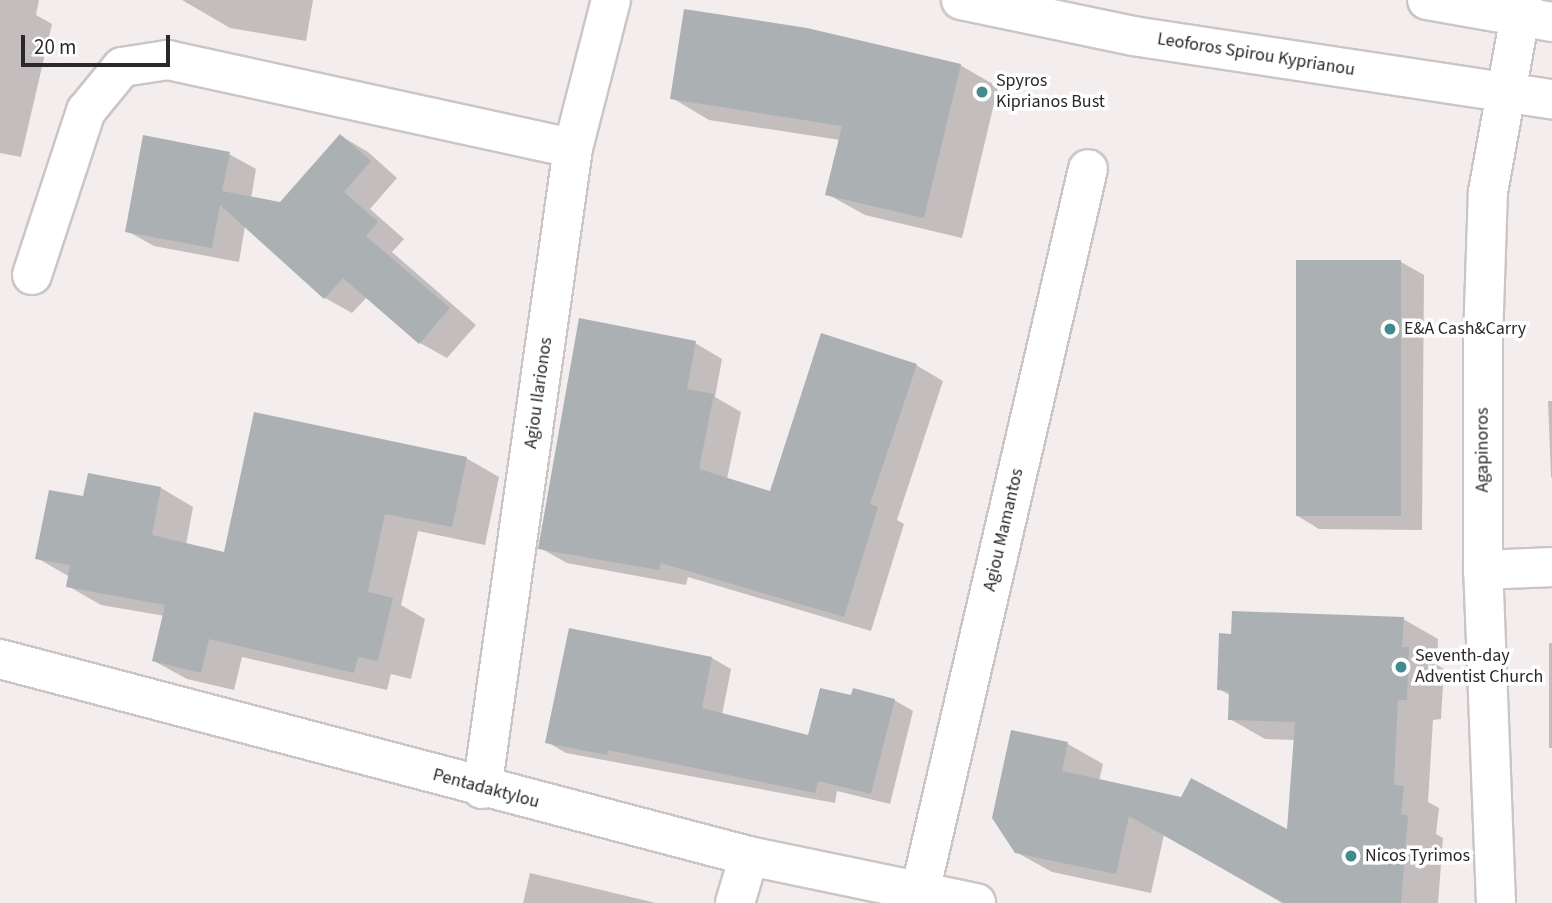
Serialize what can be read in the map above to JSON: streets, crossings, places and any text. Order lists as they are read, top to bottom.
{
  "streets": {
    "street": [
      "Leoforos Spirou Kyprianou",
      "Agiou Ilarionos",
      "Agapinoros",
      "Agiou Mamantos",
      "Pentadaktylou"
    ]
  },
  "crossings": [
    ["Leoforos Spirou Kyprianou", "Agapinoros"],
    ["Agiou Ilarionos", "Pentadaktylou"],
    ["Agiou Mamantos", "Pentadaktylou"]
  ],
  "places": [
    "Spyros Kiprianos Bust",
    "E&A Cash&Carry",
    "Seventh-day Adventist Church",
    "Nicos Tyrimos"
  ],
  "scale_bar": "20 m"
}
